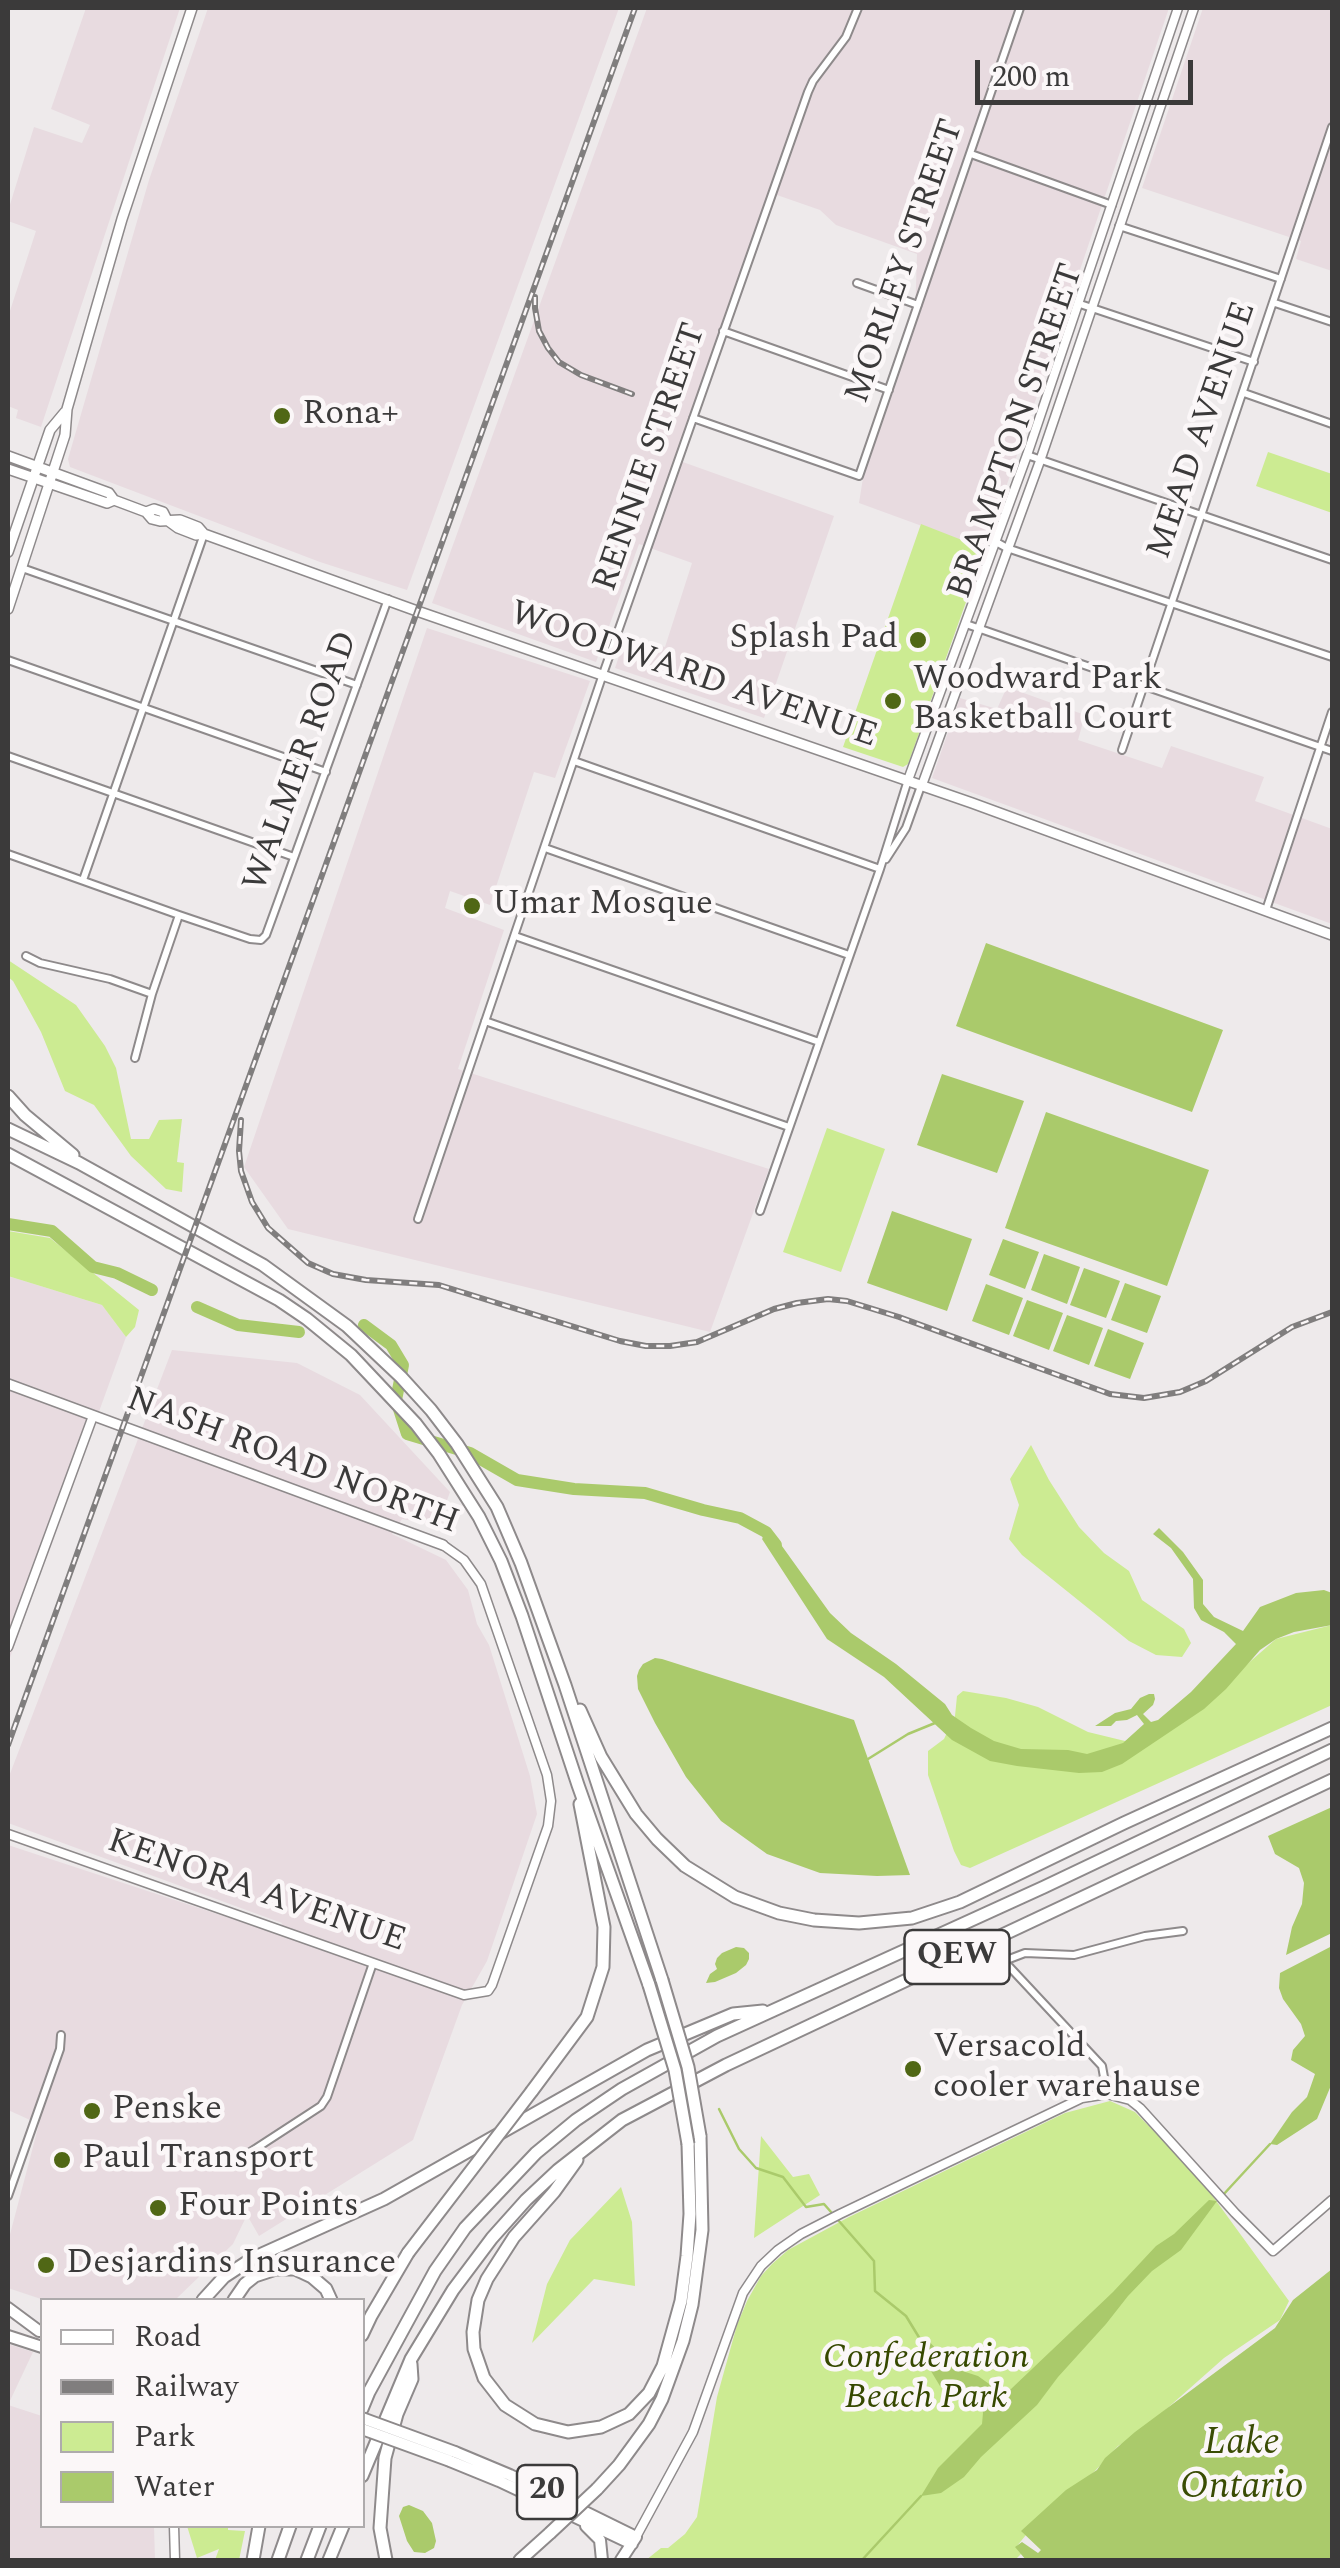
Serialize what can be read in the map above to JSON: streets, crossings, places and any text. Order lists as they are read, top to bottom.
{
  "streets": {
    "highway": ["QEW"],
    "main road": ["WOODWARD AVENUE", "NASH ROAD NORTH", "20"],
    "street": [
      "MORLEY STREET",
      "MEAD AVENUE",
      "BRAMPTON STREET",
      "RENNIE STREET",
      "WALMER ROAD",
      "KENORA AVENUE"
    ]
  },
  "crossings": [
    ["MORLEY STREET", "RENNIE STREET"],
    ["BRAMPTON STREET", "WOODWARD AVENUE"],
    ["RENNIE STREET", "WOODWARD AVENUE"],
    ["WOODWARD AVENUE", "WALMER ROAD"],
    ["NASH ROAD NORTH", "KENORA AVENUE"]
  ],
  "water": ["Lake Ontario"],
  "parks": ["Confederation Beach Park"],
  "places": [
    "Rona+",
    "Splash Pad",
    "Woodward Park Basketball Court",
    "Umar Mosque",
    "Versacold cooler warehause",
    "Penske",
    "Paul Transport",
    "Four Points",
    "Desjardins Insurance"
  ],
  "legend": [
    "Road",
    "Railway",
    "Park",
    "Water"
  ],
  "scale_bar": "200 m"
}
